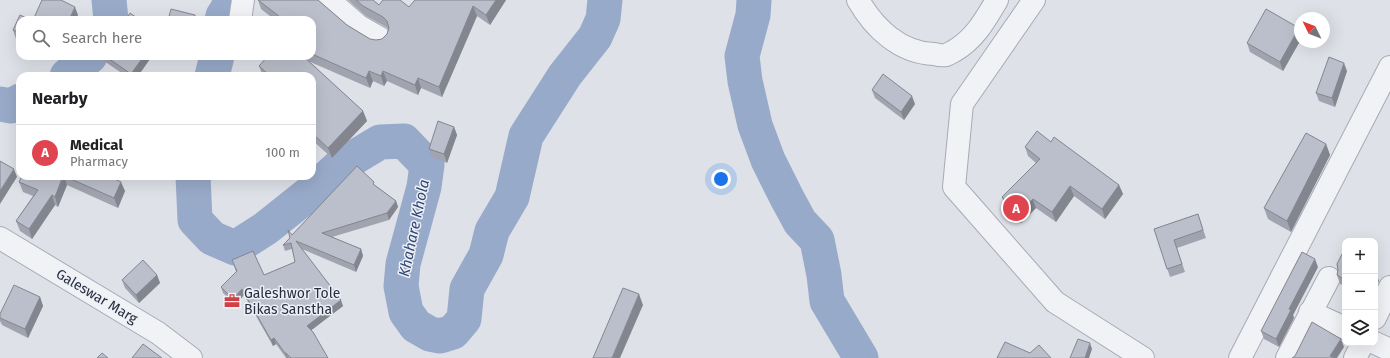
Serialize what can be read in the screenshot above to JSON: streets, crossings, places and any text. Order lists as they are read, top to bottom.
{
  "streets": {
    "street": ["Galeswar Marg"]
  },
  "water": ["Khahare Khola"],
  "places": {
    "office": ["Galeshwor Tole Bikas Sanstha"]
  },
  "north": "top left",
  "page": {
    "search": "Search here",
    "heading": "Nearby",
    "list": [
      {
        "mark": "A",
        "name": "Medical",
        "note": "Pharmacy",
        "value": "100 m"
      }
    ],
    "pins": "A",
    "map_buttons": ["+", "−"]
  }
}
